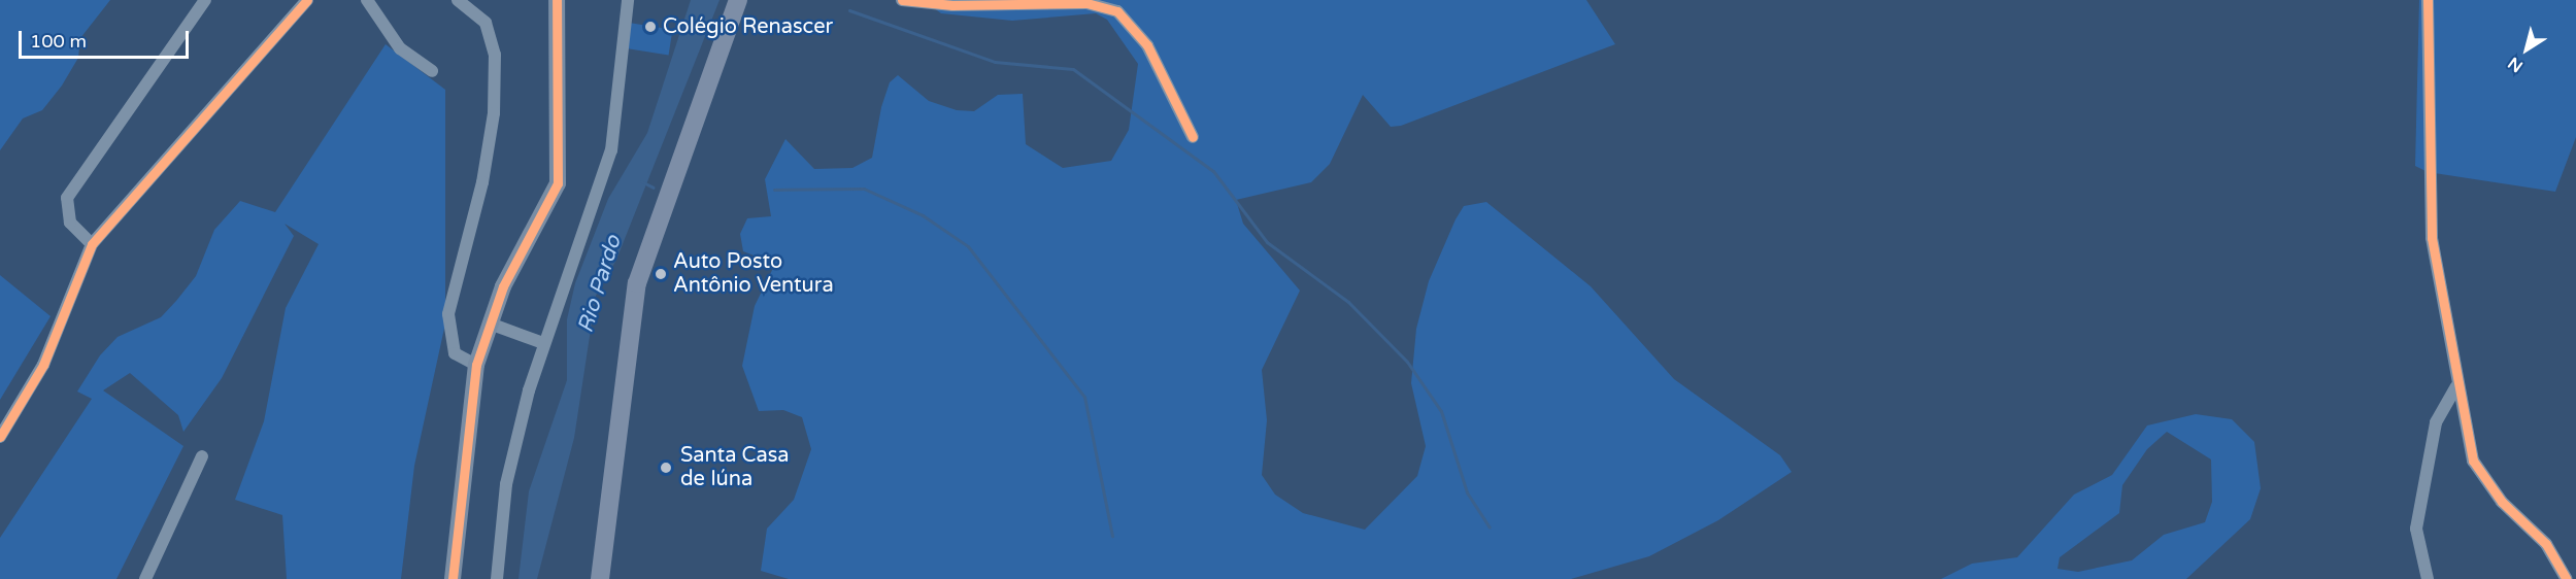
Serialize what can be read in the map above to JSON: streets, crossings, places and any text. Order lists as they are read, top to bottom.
{
  "water": ["Rio Pardo"],
  "places": ["Colégio Renascer", "Auto Posto Antônio Ventura", "Santa Casa de Iúna"],
  "scale_bar": "100 m",
  "north": "bottom left"
}
